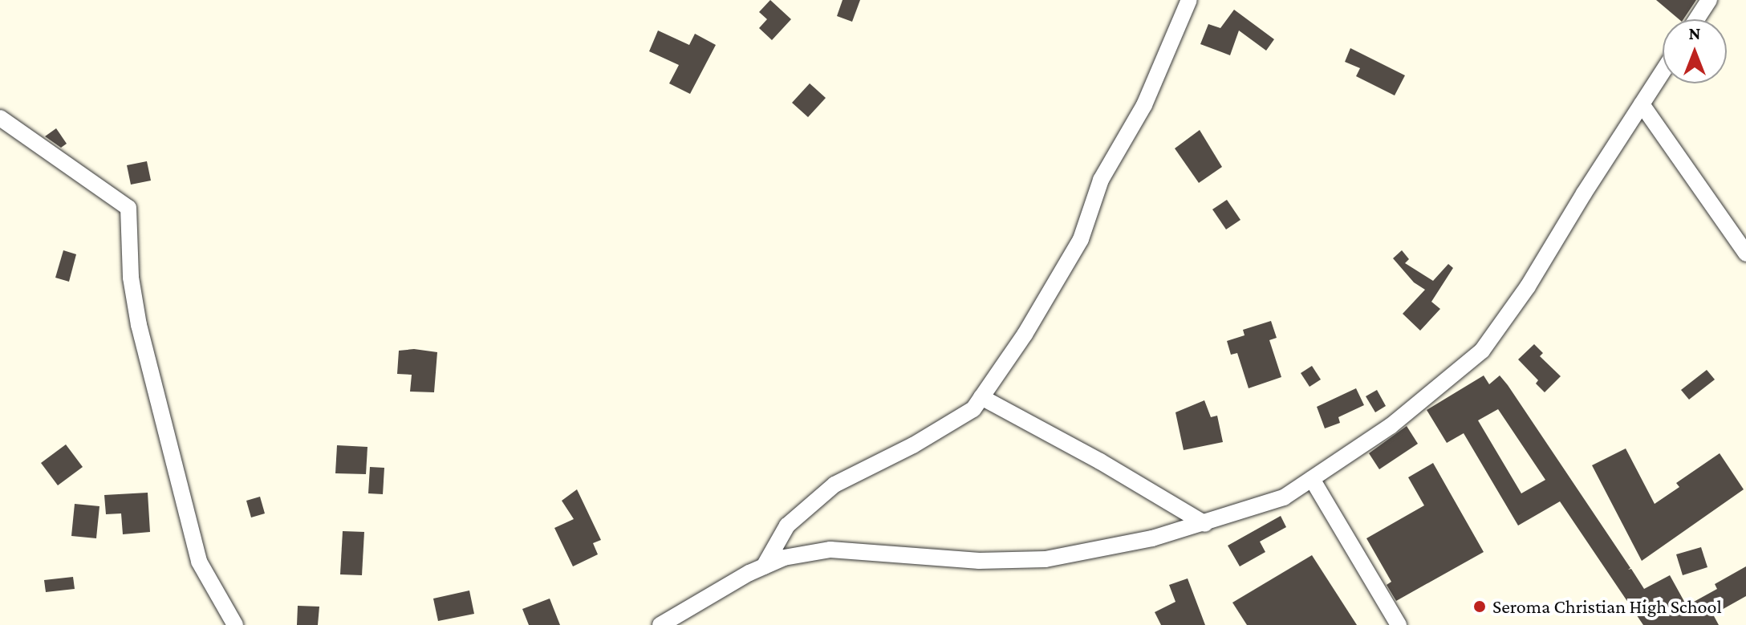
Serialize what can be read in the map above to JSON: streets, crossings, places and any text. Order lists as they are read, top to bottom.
{
  "places": ["Seroma Christian High School"],
  "north": "top"
}
